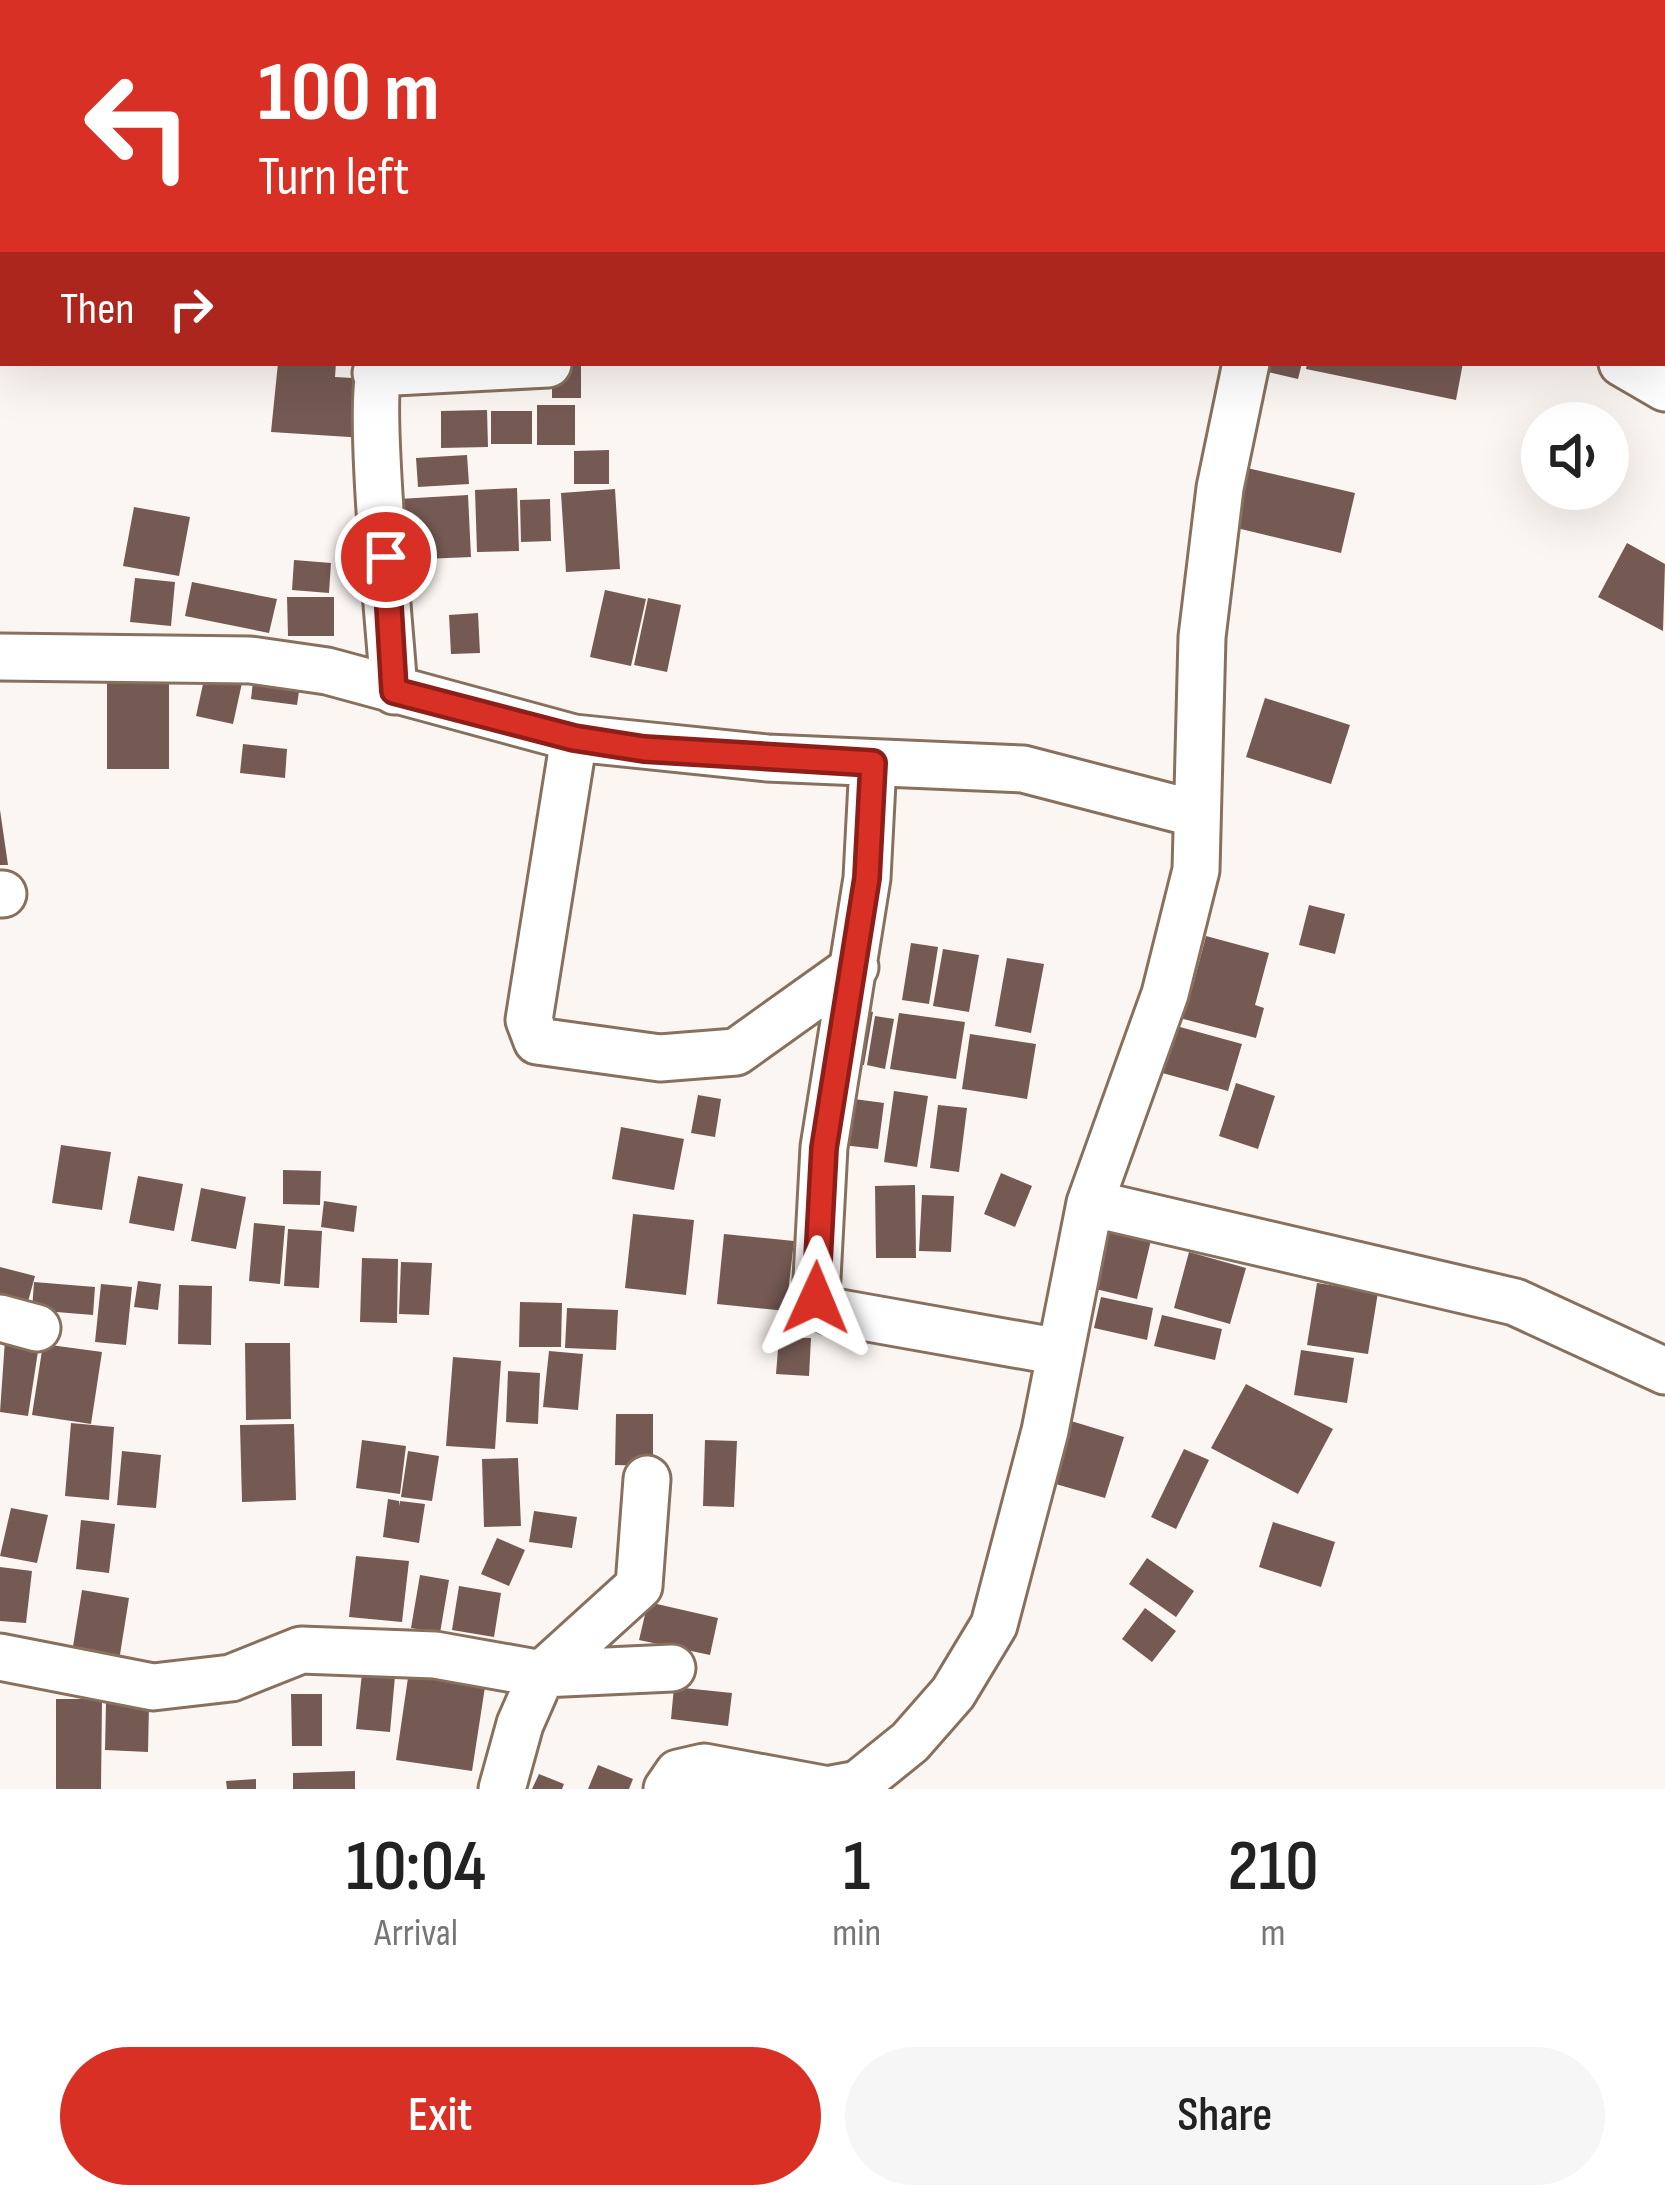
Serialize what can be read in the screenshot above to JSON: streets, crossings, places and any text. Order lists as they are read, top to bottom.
{
  "page": {
    "turn": ["100 m", "Turn left"],
    "then": "Then",
    "eta": [
      "10:04",
      "Arrival",
      "1",
      "min",
      "210",
      "m"
    ],
    "buttons": ["Exit", "Share"]
  }
}
